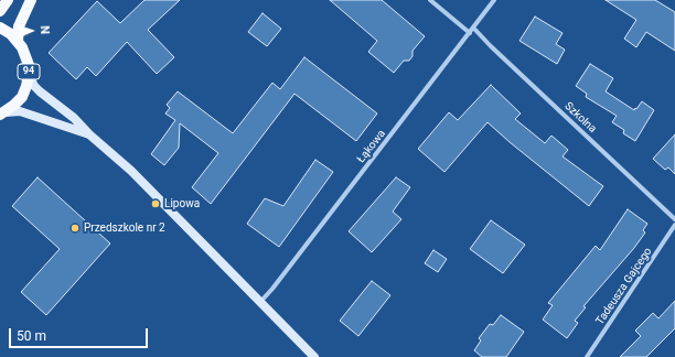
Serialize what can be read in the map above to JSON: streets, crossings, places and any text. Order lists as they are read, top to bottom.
{
  "streets": {
    "main road": ["94"],
    "street": ["Szkolna", "Łąkowa", "Tadeusza Gajcego"]
  },
  "crossings": [
    ["Szkolna", "Łąkowa"]
  ],
  "places": ["Lipowa", "Przedszkole nr 2"],
  "scale_bar": "50 m",
  "north": "right"
}
